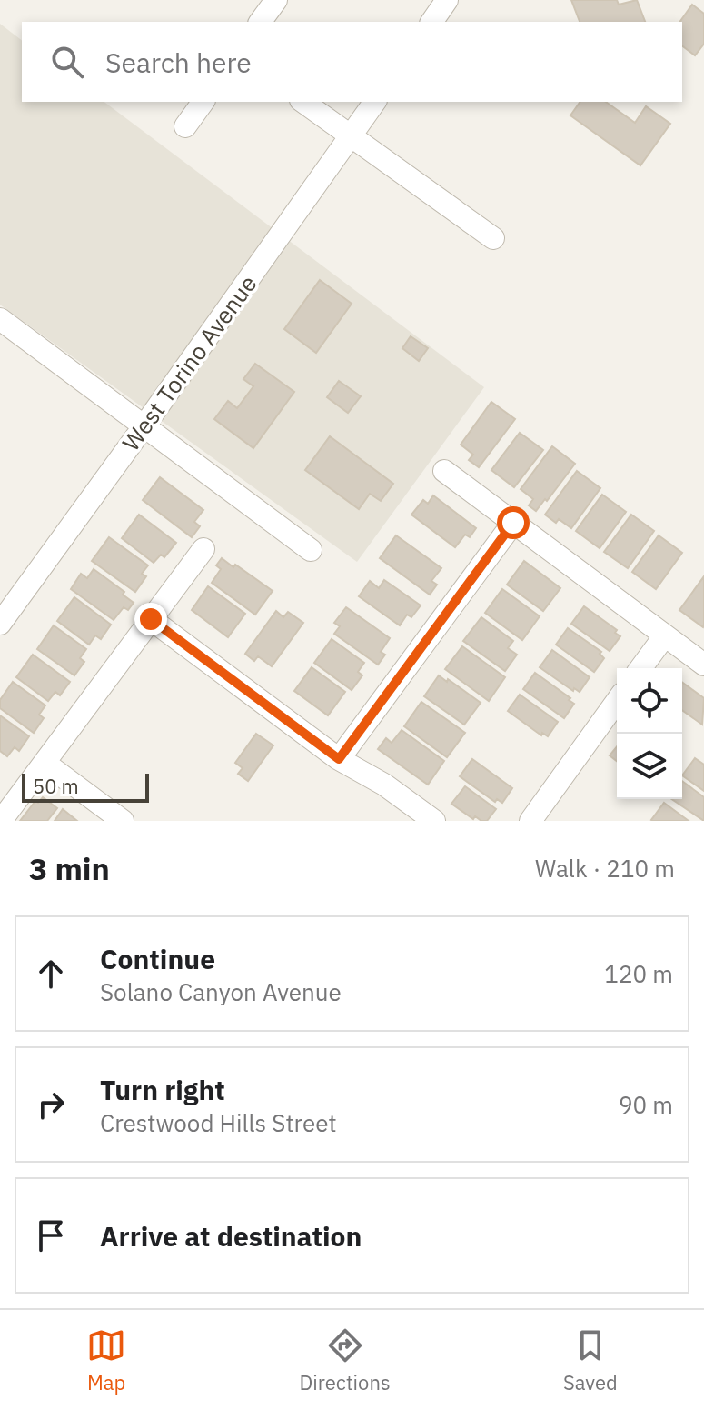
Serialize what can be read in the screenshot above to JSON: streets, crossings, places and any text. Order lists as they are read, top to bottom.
{
  "streets": {
    "street": ["West Torino Avenue"]
  },
  "scale_bar": "50 m",
  "page": {
    "search": "Search here",
    "scale": "50 m",
    "heading": ["3 min", "Walk · 210 m"],
    "list": [
      ["Continue", "Solano Canyon Avenue", "120 m"],
      ["Turn right", "Crestwood Hills Street", "90 m"],
      "Arrive at destination"
    ],
    "nav": ["Map", "Directions", "Saved"]
  }
}
